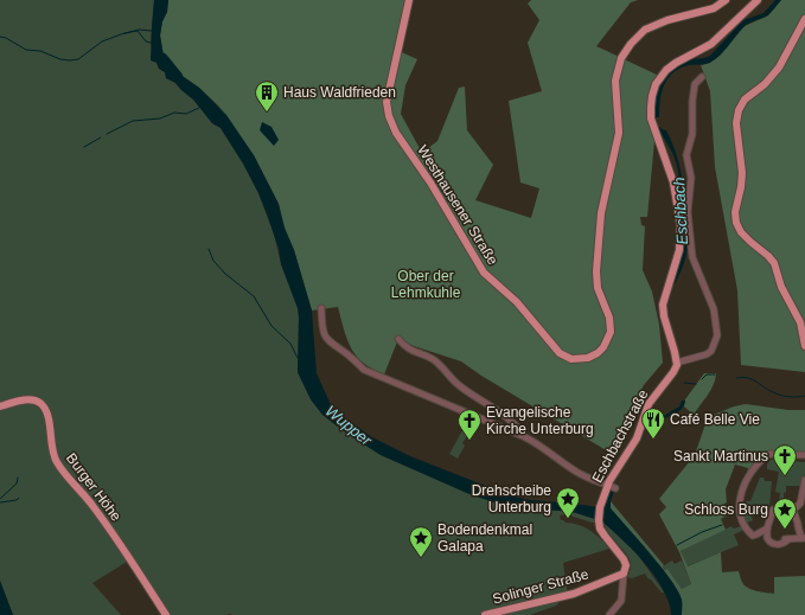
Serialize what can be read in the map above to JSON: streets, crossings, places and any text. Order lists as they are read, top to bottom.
{
  "streets": {
    "main road": [
      "Westhausener Straße",
      "Eschbachstraße",
      "Burger Höhe",
      "Solinger Straße"
    ]
  },
  "crossings": [
    ["Eschbachstraße", "Solinger Straße"]
  ],
  "water": ["Eschbach", "Wupper"],
  "parks": ["Ober der Lehmkuhle"],
  "places": {
    "building": ["Haus Waldfrieden"],
    "restaurant": ["Café Belle Vie"],
    "church": ["Evangelische Kirche Unterburg", "Sankt Martinus"],
    "place": ["Drehscheibe Unterburg", "Schloss Burg", "Bodendenkmal Galapa"]
  }
}
